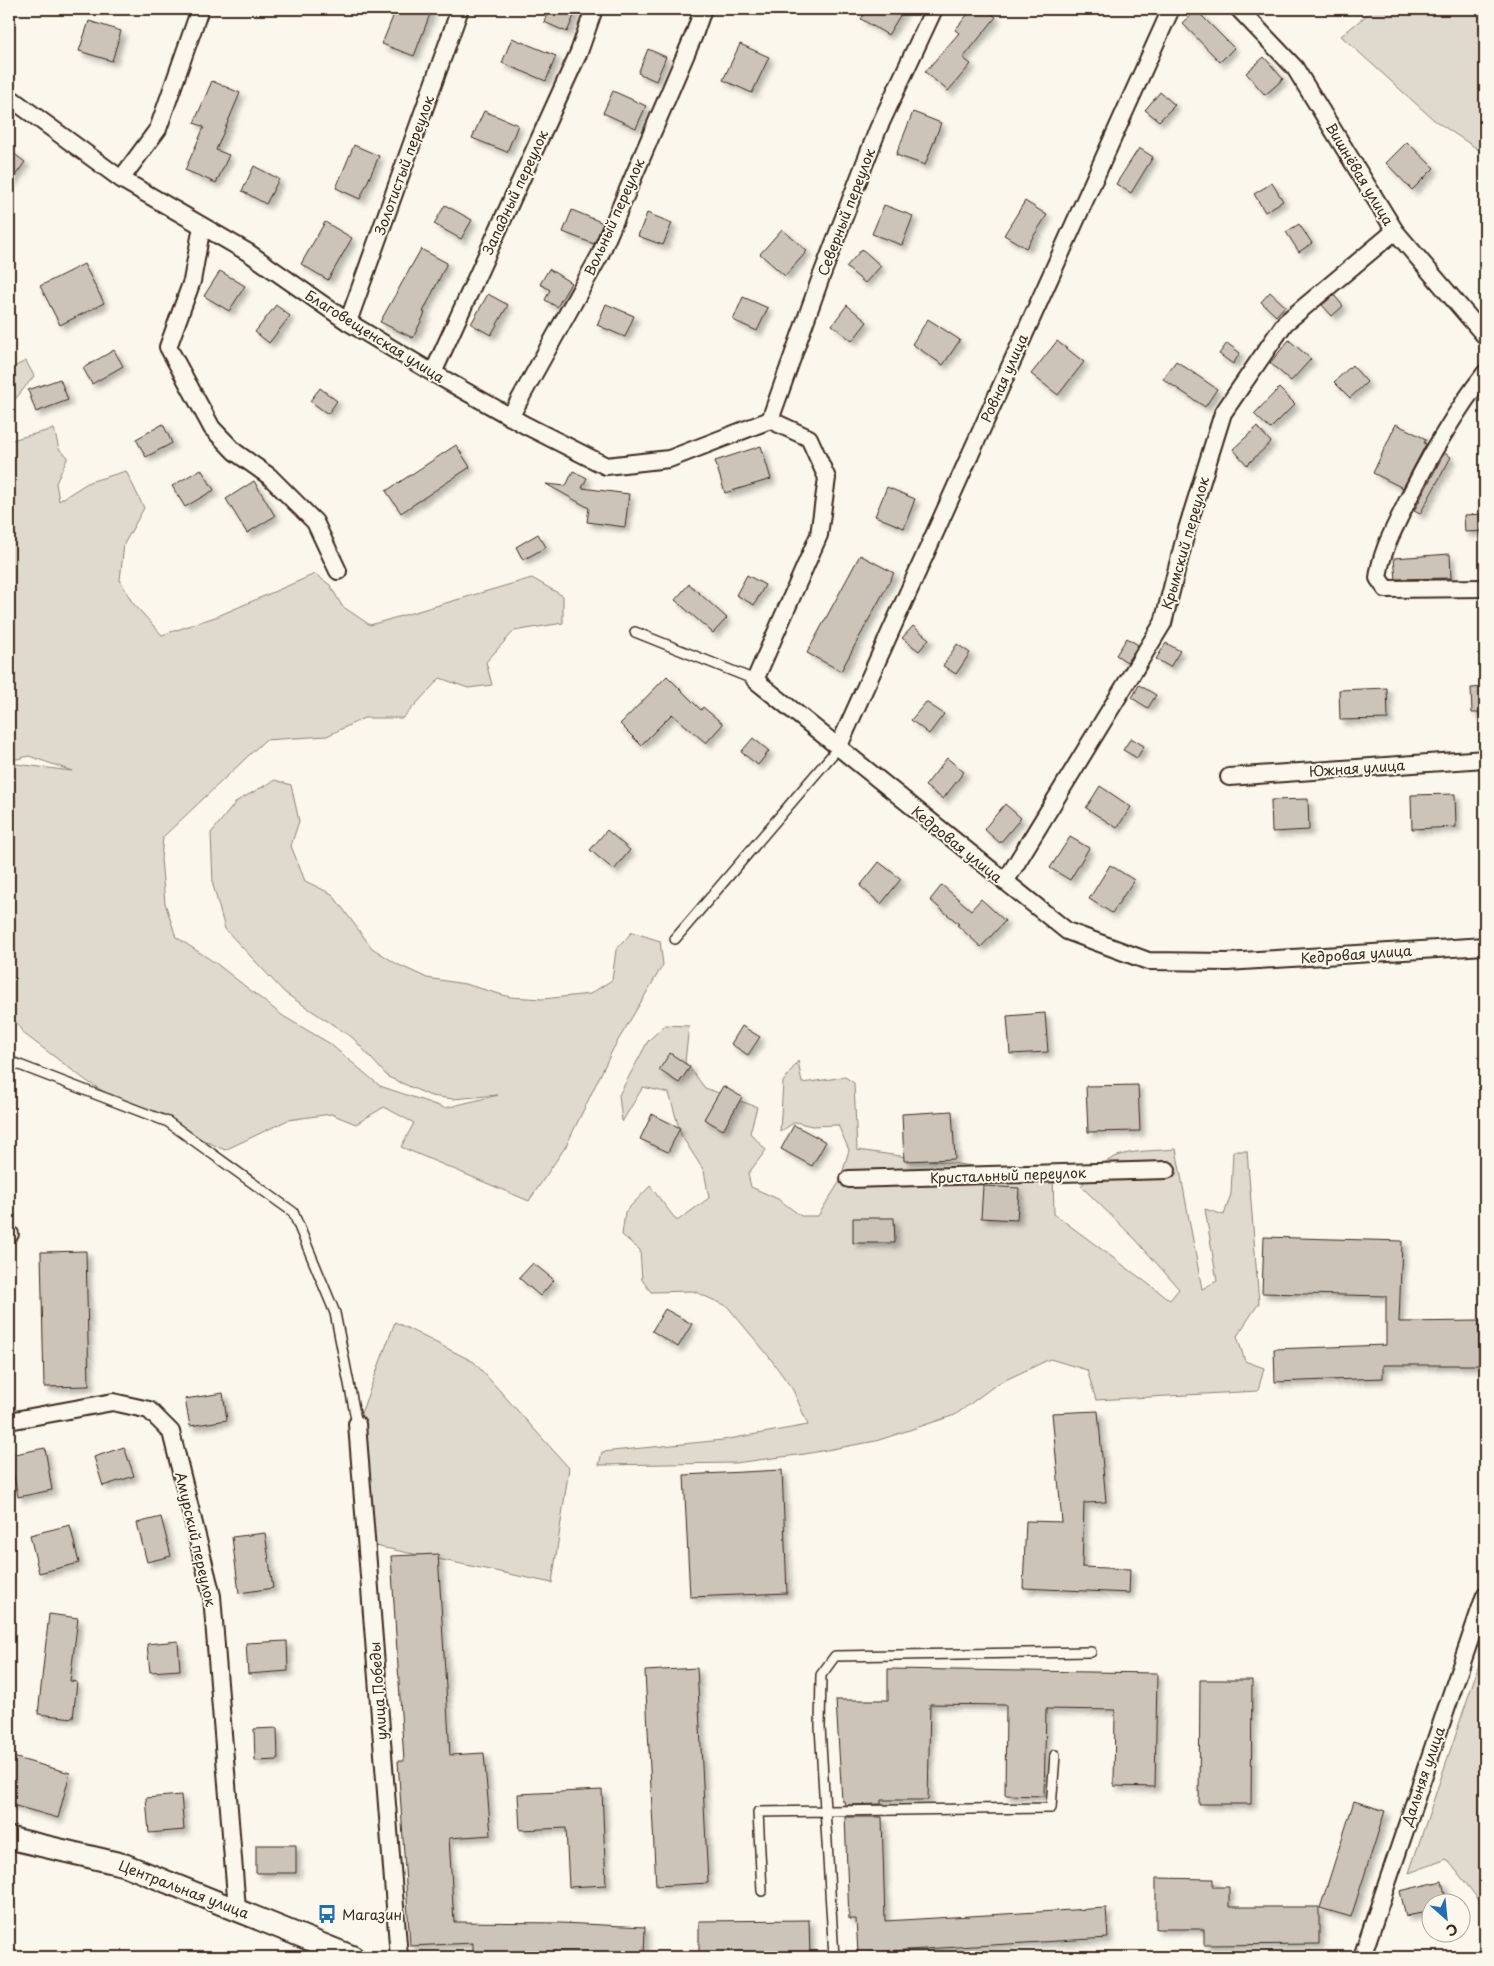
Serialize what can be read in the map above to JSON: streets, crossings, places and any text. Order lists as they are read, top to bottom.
{
  "streets": {
    "street": [
      "Золотистый переулок",
      "Вишнёвая улица",
      "Западный переулок",
      "Северный переулок",
      "Вольный переулок",
      "Благовещенская улица",
      "Ровная улица",
      "Крымский переулок",
      "Южная улица",
      "Кедровая улица",
      "Кристальный переулок",
      "Амурский переулок",
      "улица Победы",
      "Дальняя улица",
      "Центральная улица"
    ]
  },
  "crossings": [
    ["Золотистый переулок", "Благовещенская улица"],
    ["Вишнёвая улица", "Крымский переулок"],
    ["Западный переулок", "Благовещенская улица"],
    ["Северный переулок", "Благовещенская улица"],
    ["Вольный переулок", "Благовещенская улица"],
    ["Ровная улица", "Кедровая улица"],
    ["Крымский переулок", "Кедровая улица"],
    ["Амурский переулок", "Центральная улица"]
  ],
  "places": {
    "bus stop": ["Магазин"]
  },
  "north": "bottom right"
}
